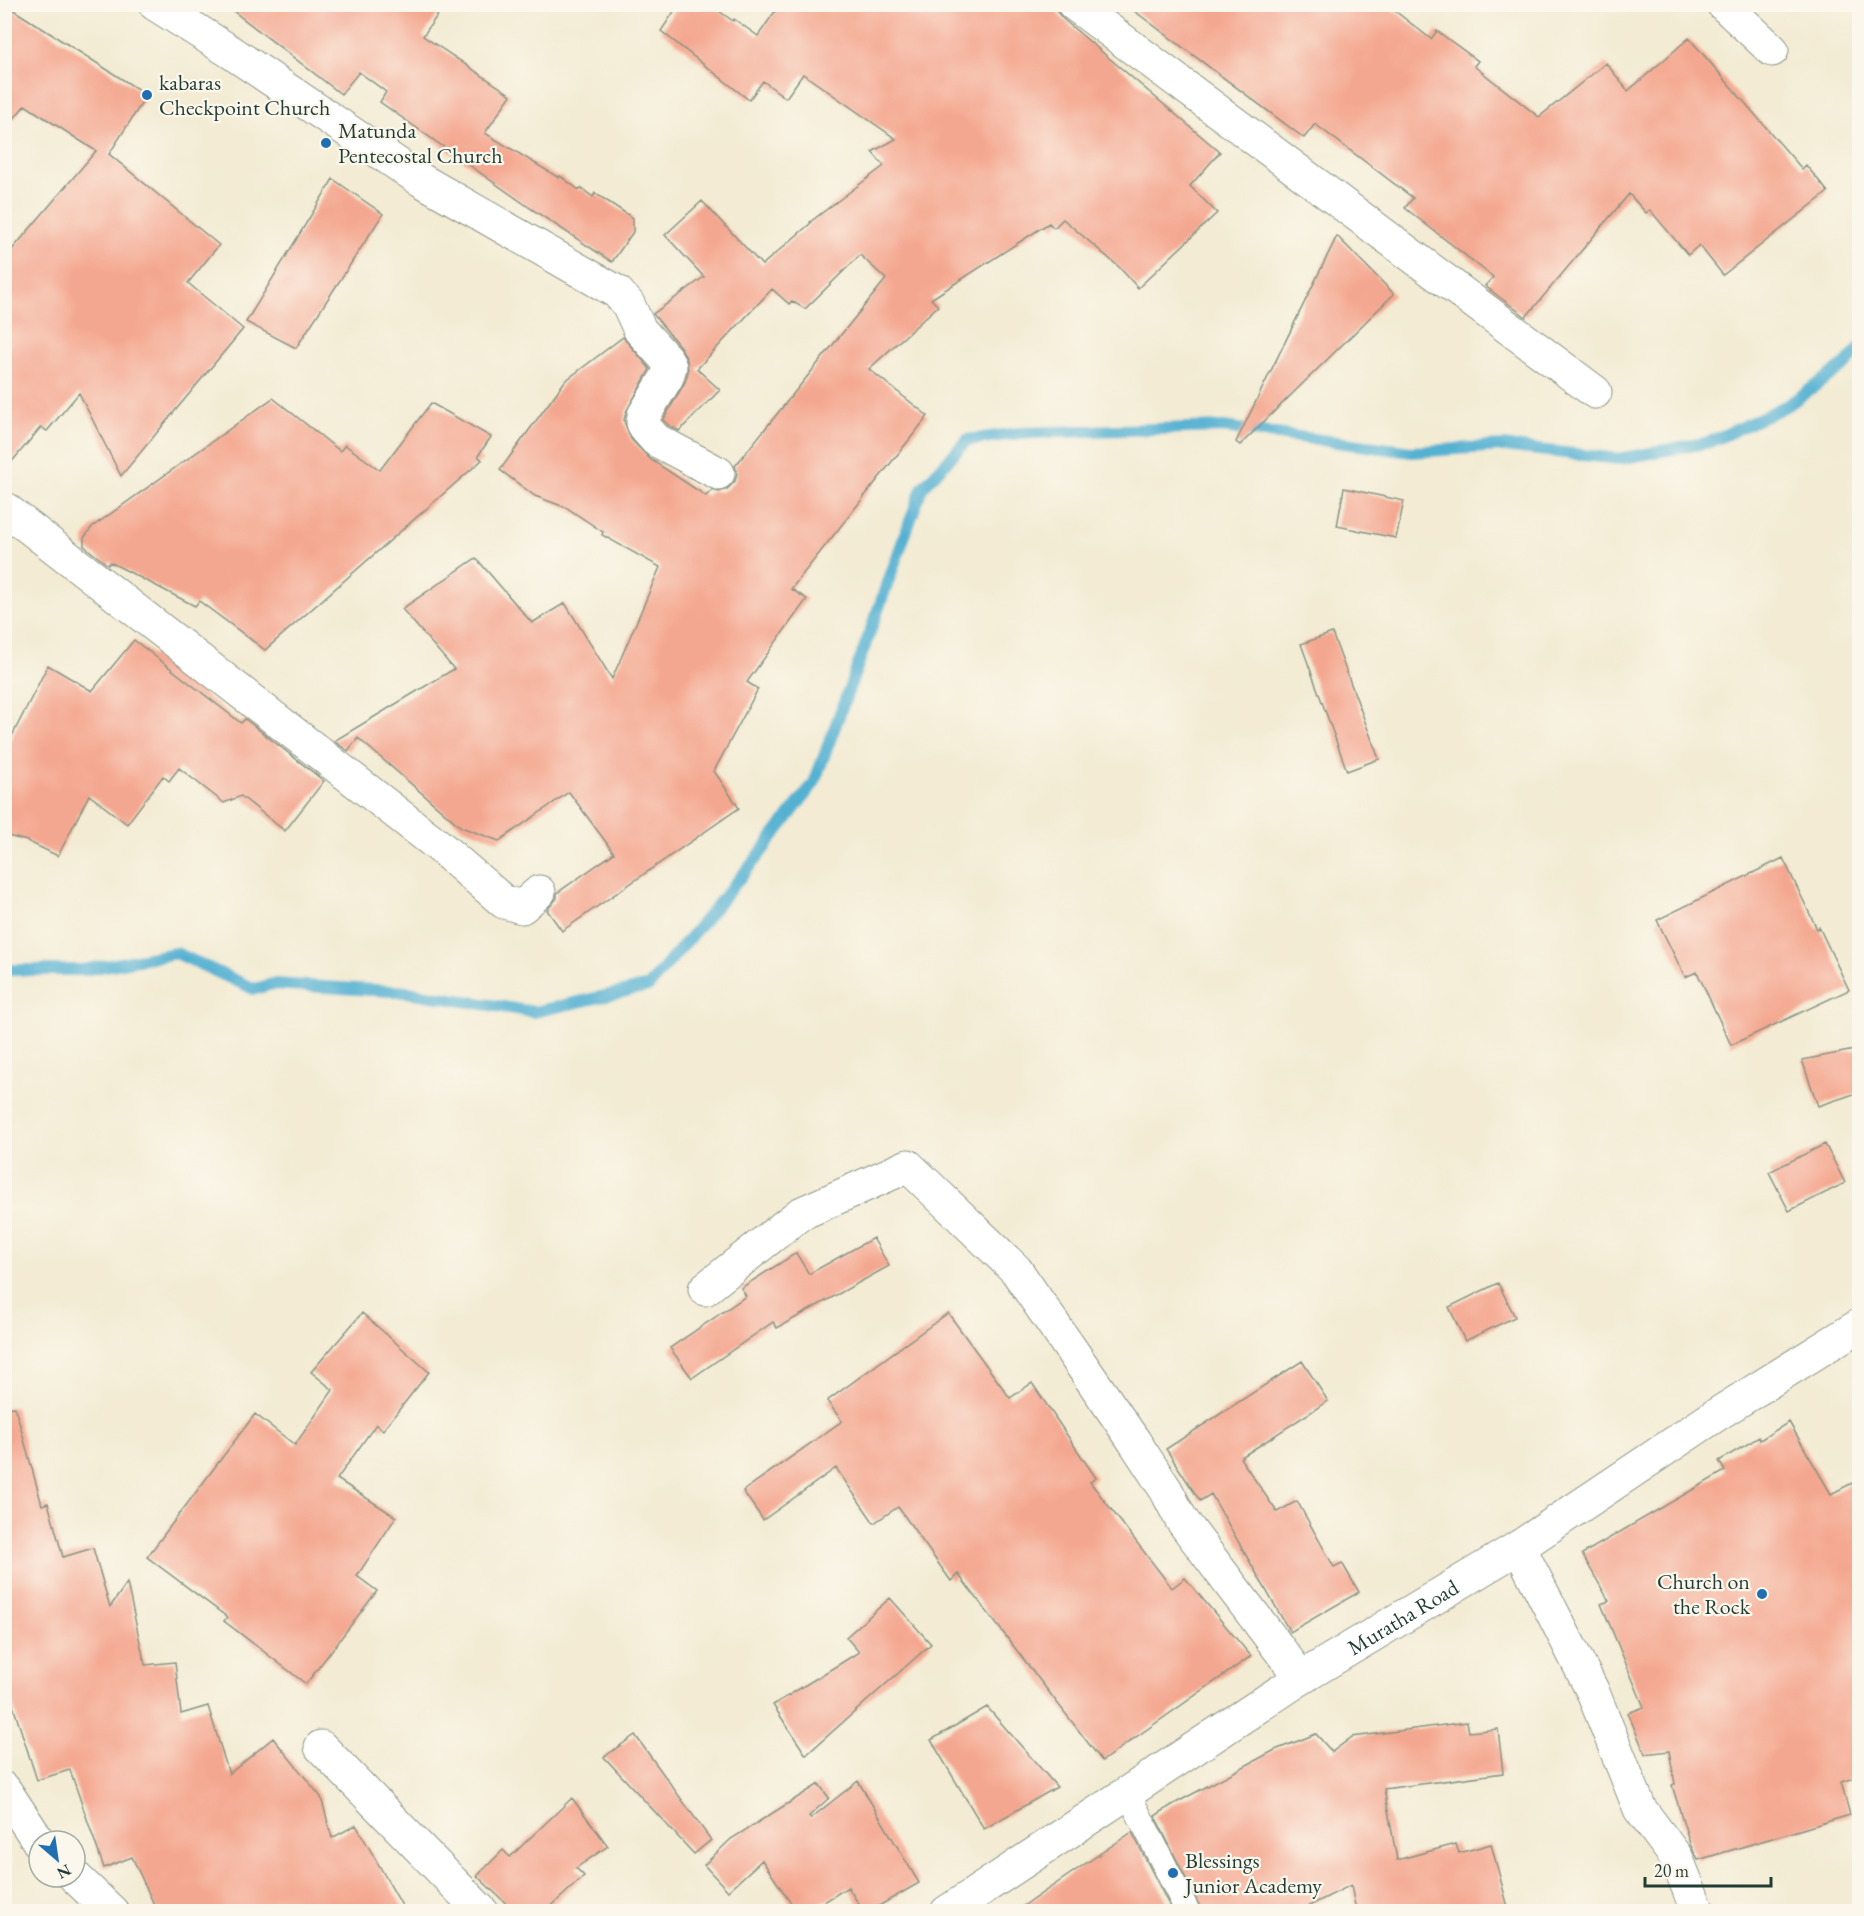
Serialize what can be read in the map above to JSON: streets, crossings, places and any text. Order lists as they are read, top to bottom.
{
  "streets": {
    "street": ["Muratha Road"]
  },
  "places": [
    "kabaras Checkpoint Church",
    "Matunda Pentecostal Church",
    "Church on the Rock",
    "Blessings Junior Academy"
  ],
  "scale_bar": "20 m",
  "north": "bottom right"
}
